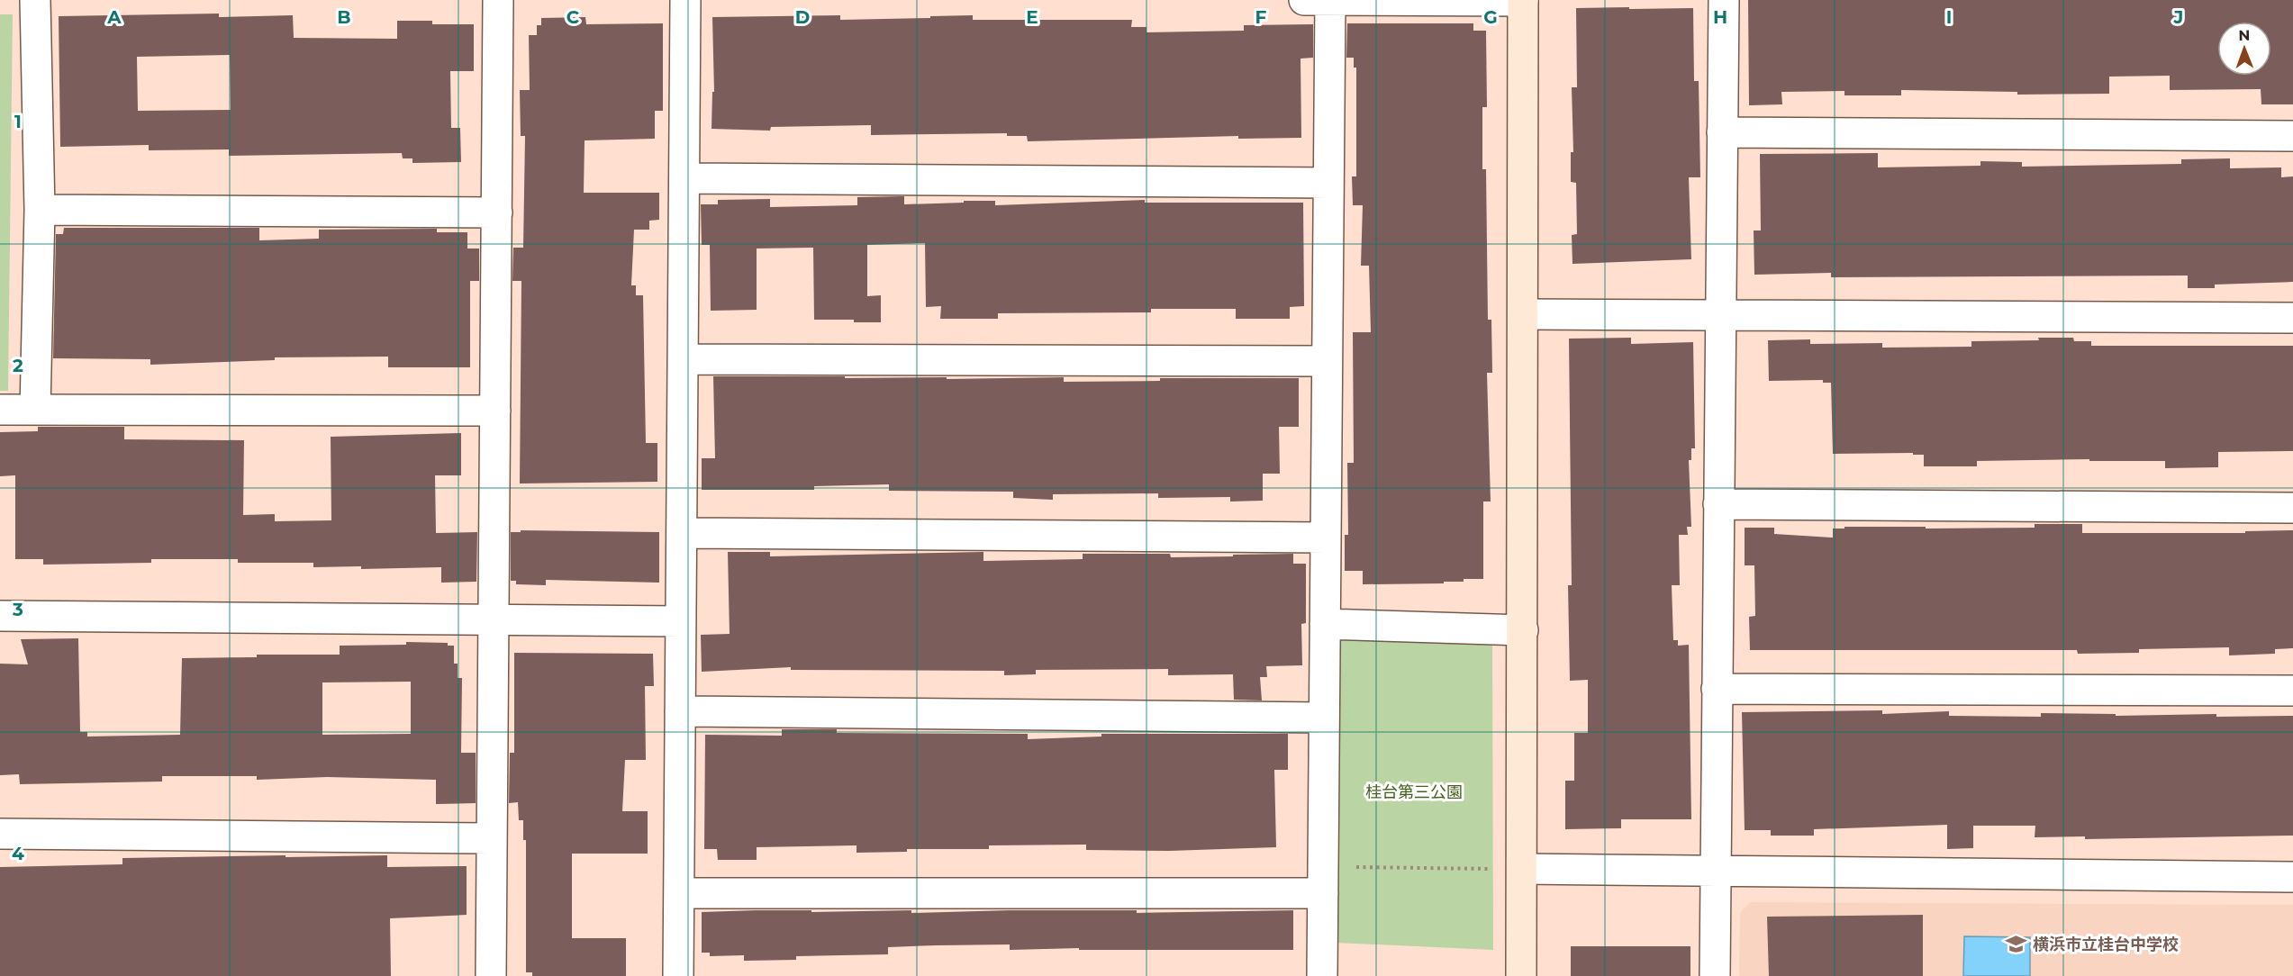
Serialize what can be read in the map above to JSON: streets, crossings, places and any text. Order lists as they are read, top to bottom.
{
  "parks": ["桂台第三公園"],
  "places": {
    "school or university": ["横浜市立桂台中学校"]
  },
  "north": "top",
  "grid": {
    "columns": [
      "A",
      "B",
      "C",
      "D",
      "E",
      "F",
      "G",
      "H",
      "I",
      "J"
    ],
    "rows": [
      "1",
      "2",
      "3",
      "4"
    ]
  }
}
